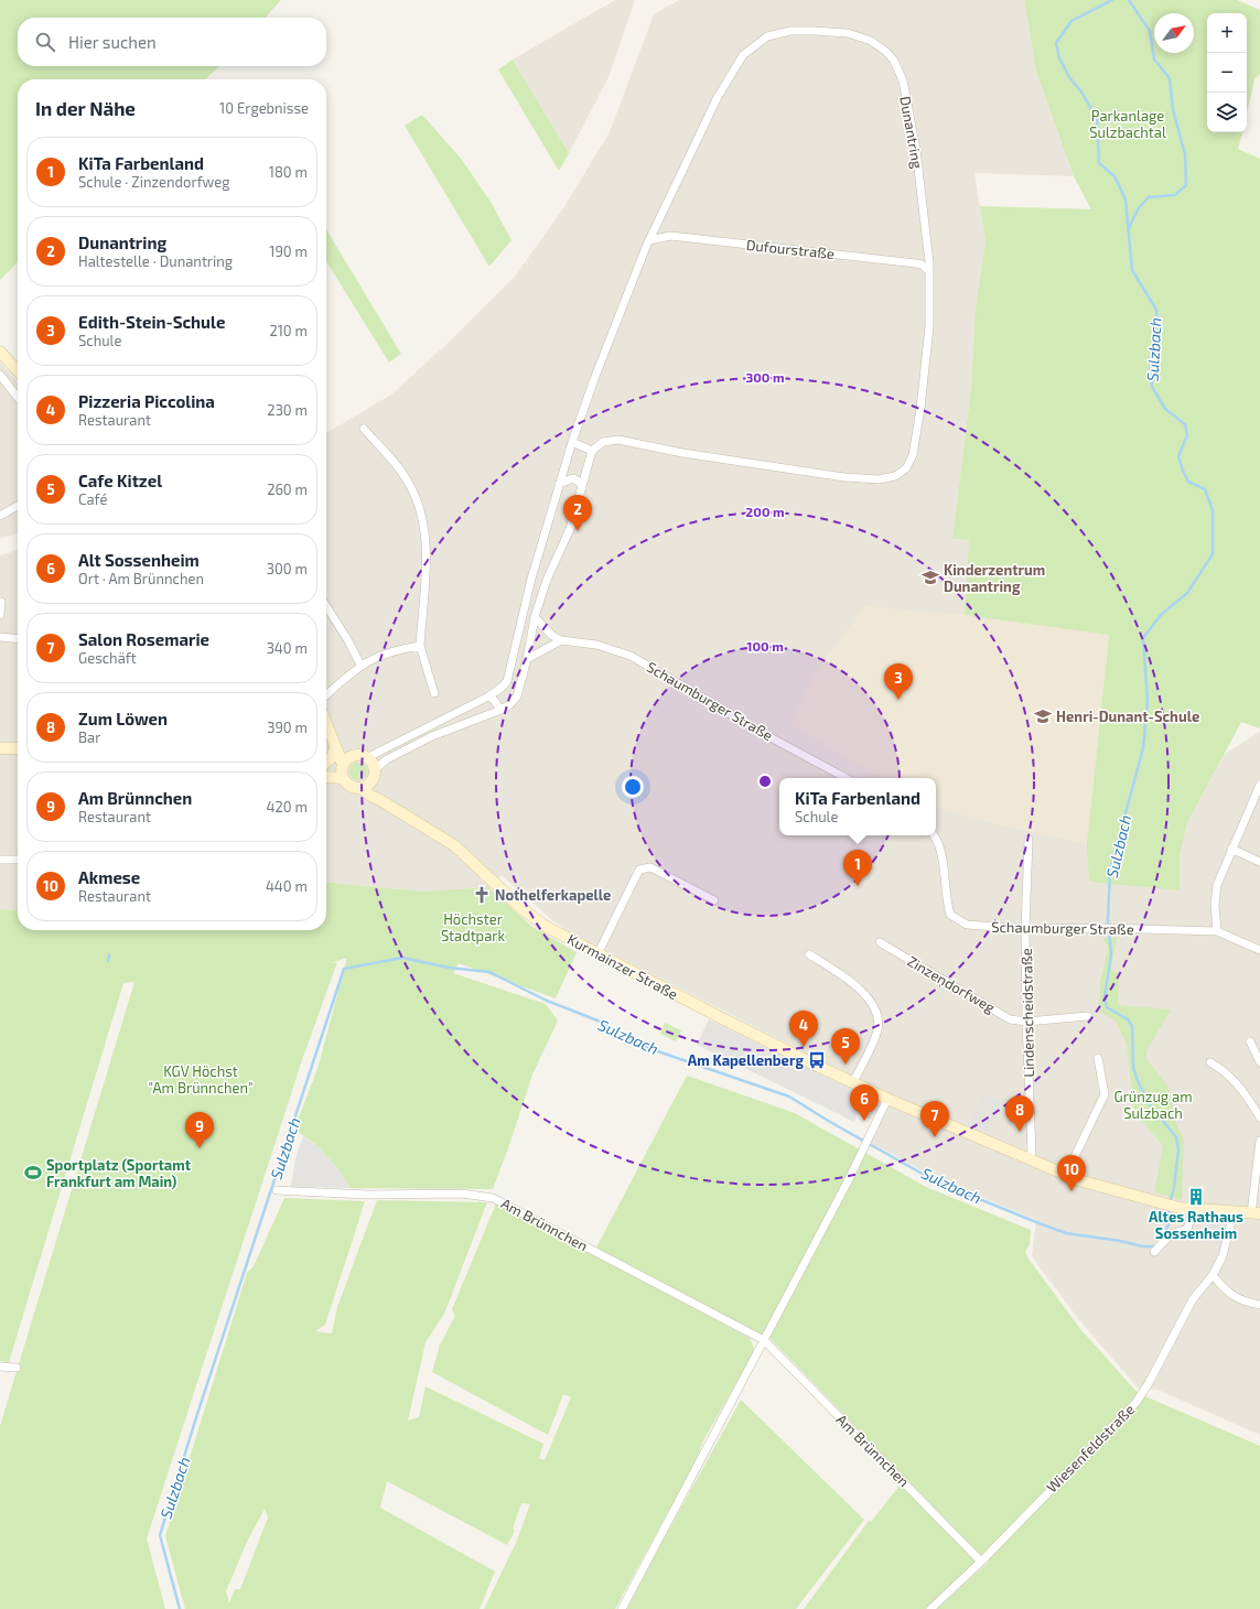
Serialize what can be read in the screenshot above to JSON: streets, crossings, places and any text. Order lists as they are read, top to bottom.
{
  "streets": {
    "main road": ["Kurmainzer Straße"],
    "street": [
      "Dunantring",
      "Dufourstraße",
      "Schaumburger Straße",
      "Zinzendorfweg",
      "Lindenscheidstraße",
      "Am Brünnchen",
      "Wiesenfeldstraße"
    ]
  },
  "crossings": [
    ["Dunantring", "Dufourstraße"],
    ["Dunantring", "Kurmainzer Straße"],
    ["Schaumburger Straße", "Lindenscheidstraße"],
    ["Kurmainzer Straße", "Lindenscheidstraße"],
    ["Kurmainzer Straße", "Wiesenfeldstraße"],
    ["Zinzendorfweg", "Lindenscheidstraße"],
    ["Am Brünnchen", "Wiesenfeldstraße"]
  ],
  "water": ["Sulzbach"],
  "parks": [
    "Parkanlage Sulzbachtal",
    "Höchster Stadtpark",
    "KGV Höchst \"Am Brünnchen\"",
    "Grünzug am Sulzbach"
  ],
  "places": {
    "school or university": ["Kinderzentrum Dunantring", "Henri-Dunant-Schule"],
    "church": ["Nothelferkapelle"],
    "bus stop": ["Am Kapellenberg"],
    "sports": ["Sportplatz (Sportamt Frankfurt am Main)"],
    "building": ["Altes Rathaus Sossenheim"]
  },
  "north": "top right",
  "page": {
    "map_buttons": ["+", "−"],
    "search": "Hier suchen",
    "heading": ["In der Nähe", "10 Ergebnisse"],
    "list": [
      {
        "mark": "1",
        "name": "KiTa Farbenland",
        "note": "Schule · Zinzendorfweg",
        "value": "180 m"
      },
      {
        "mark": "2",
        "name": "Dunantring",
        "note": "Haltestelle · Dunantring",
        "value": "190 m"
      },
      {
        "mark": "3",
        "name": "Edith-Stein-Schule",
        "note": "Schule",
        "value": "210 m"
      },
      {
        "mark": "4",
        "name": "Pizzeria Piccolina",
        "note": "Restaurant",
        "value": "230 m"
      },
      {
        "mark": "5",
        "name": "Cafe Kitzel",
        "note": "Café",
        "value": "260 m"
      },
      {
        "mark": "6",
        "name": "Alt Sossenheim",
        "note": "Ort · Am Brünnchen",
        "value": "300 m"
      },
      {
        "mark": "7",
        "name": "Salon Rosemarie",
        "note": "Geschäft",
        "value": "340 m"
      },
      {
        "mark": "8",
        "name": "Zum Löwen",
        "note": "Bar",
        "value": "390 m"
      },
      {
        "mark": "9",
        "name": "Am Brünnchen",
        "note": "Restaurant",
        "value": "420 m"
      },
      {
        "mark": "10",
        "name": "Akmese",
        "note": "Restaurant",
        "value": "440 m"
      }
    ],
    "pins": [
      "2",
      "3",
      "1",
      "4",
      "5",
      "6",
      "8",
      "7",
      "9",
      "10"
    ],
    "popup": ["KiTa Farbenland", "Schule"]
  },
  "rings": ["300 m", "200 m", "100 m"]
}
